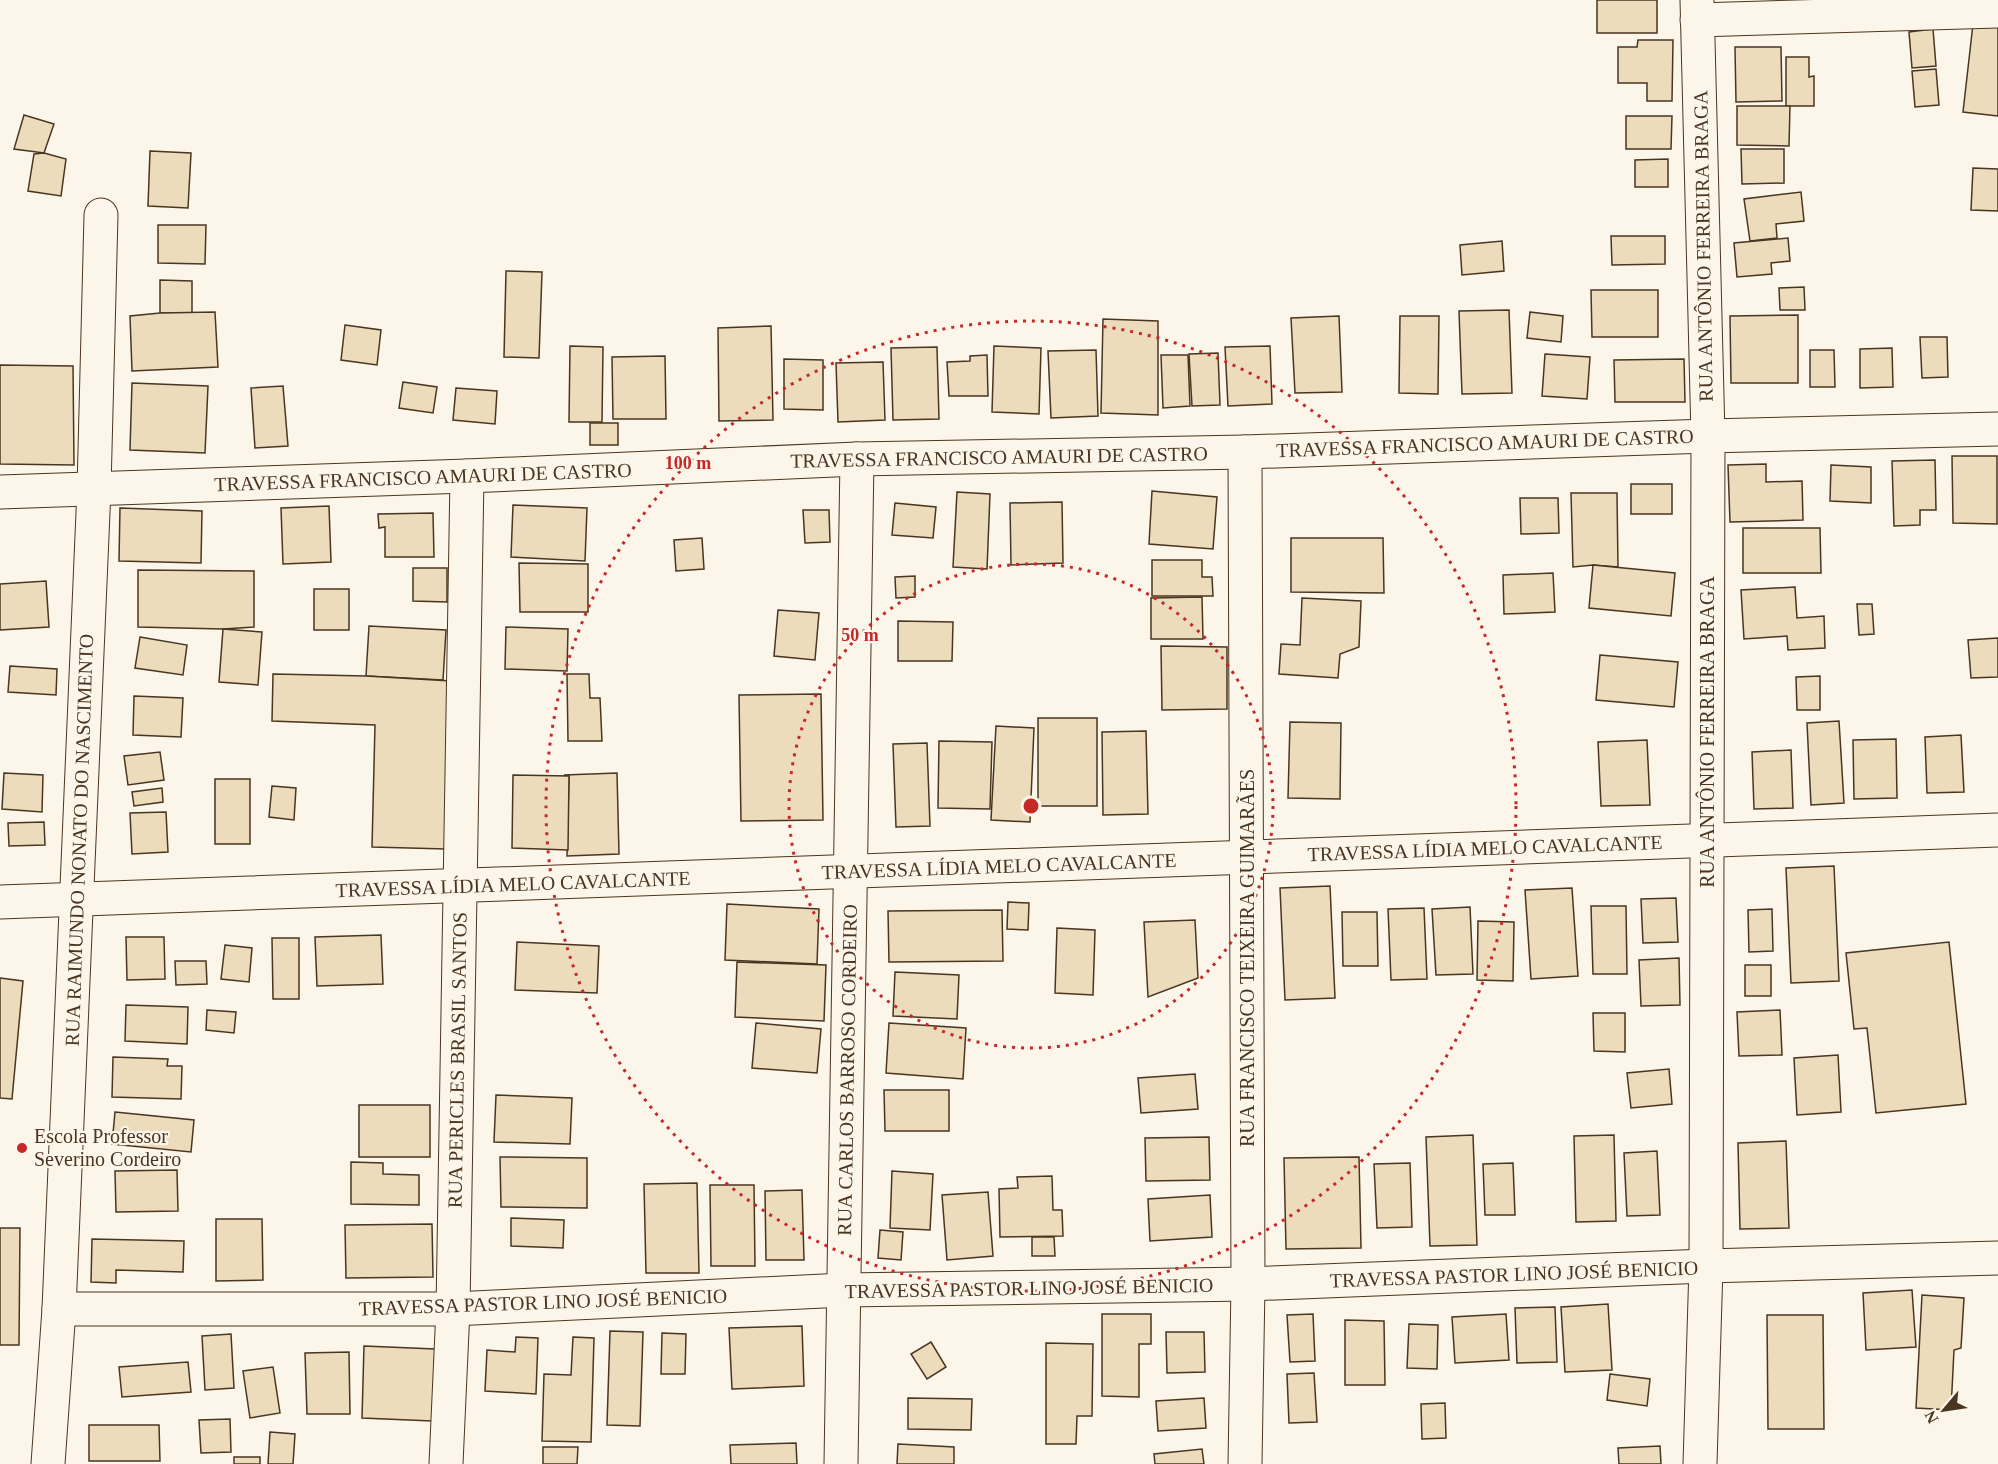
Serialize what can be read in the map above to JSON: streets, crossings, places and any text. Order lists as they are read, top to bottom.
{
  "streets": {
    "street": [
      "RUA ANTÔNIO FERREIRA BRAGA",
      "TRAVESSA FRANCISCO AMAURI DE CASTRO",
      "RUA RAIMUNDO NONATO DO NASCIMENTO",
      "TRAVESSA LÍDIA MELO CAVALCANTE",
      "RUA FRANCISCO TEIXEIRA GUIMARÃES",
      "RUA PERICLES BRASIL SANTOS",
      "RUA CARLOS BARROSO CORDEIRO",
      "TRAVESSA PASTOR LINO JOSÉ BENICIO"
    ]
  },
  "crossings": [
    ["RUA ANTÔNIO FERREIRA BRAGA", "TRAVESSA FRANCISCO AMAURI DE CASTRO"],
    ["RUA ANTÔNIO FERREIRA BRAGA", "TRAVESSA LÍDIA MELO CAVALCANTE"],
    ["RUA ANTÔNIO FERREIRA BRAGA", "TRAVESSA PASTOR LINO JOSÉ BENICIO"],
    ["TRAVESSA FRANCISCO AMAURI DE CASTRO", "RUA RAIMUNDO NONATO DO NASCIMENTO"],
    ["TRAVESSA FRANCISCO AMAURI DE CASTRO", "RUA FRANCISCO TEIXEIRA GUIMARÃES"],
    ["TRAVESSA FRANCISCO AMAURI DE CASTRO", "RUA PERICLES BRASIL SANTOS"],
    ["TRAVESSA FRANCISCO AMAURI DE CASTRO", "RUA CARLOS BARROSO CORDEIRO"],
    ["RUA RAIMUNDO NONATO DO NASCIMENTO", "TRAVESSA LÍDIA MELO CAVALCANTE"],
    ["RUA RAIMUNDO NONATO DO NASCIMENTO", "TRAVESSA PASTOR LINO JOSÉ BENICIO"],
    ["TRAVESSA LÍDIA MELO CAVALCANTE", "RUA FRANCISCO TEIXEIRA GUIMARÃES"],
    ["TRAVESSA LÍDIA MELO CAVALCANTE", "RUA PERICLES BRASIL SANTOS"],
    ["TRAVESSA LÍDIA MELO CAVALCANTE", "RUA CARLOS BARROSO CORDEIRO"],
    ["RUA FRANCISCO TEIXEIRA GUIMARÃES", "TRAVESSA PASTOR LINO JOSÉ BENICIO"],
    ["RUA PERICLES BRASIL SANTOS", "TRAVESSA PASTOR LINO JOSÉ BENICIO"],
    ["RUA CARLOS BARROSO CORDEIRO", "TRAVESSA PASTOR LINO JOSÉ BENICIO"]
  ],
  "places": ["Escola Professor Severino Cordeiro"],
  "north": "bottom left",
  "rings": ["100 m", "50 m"]
}
